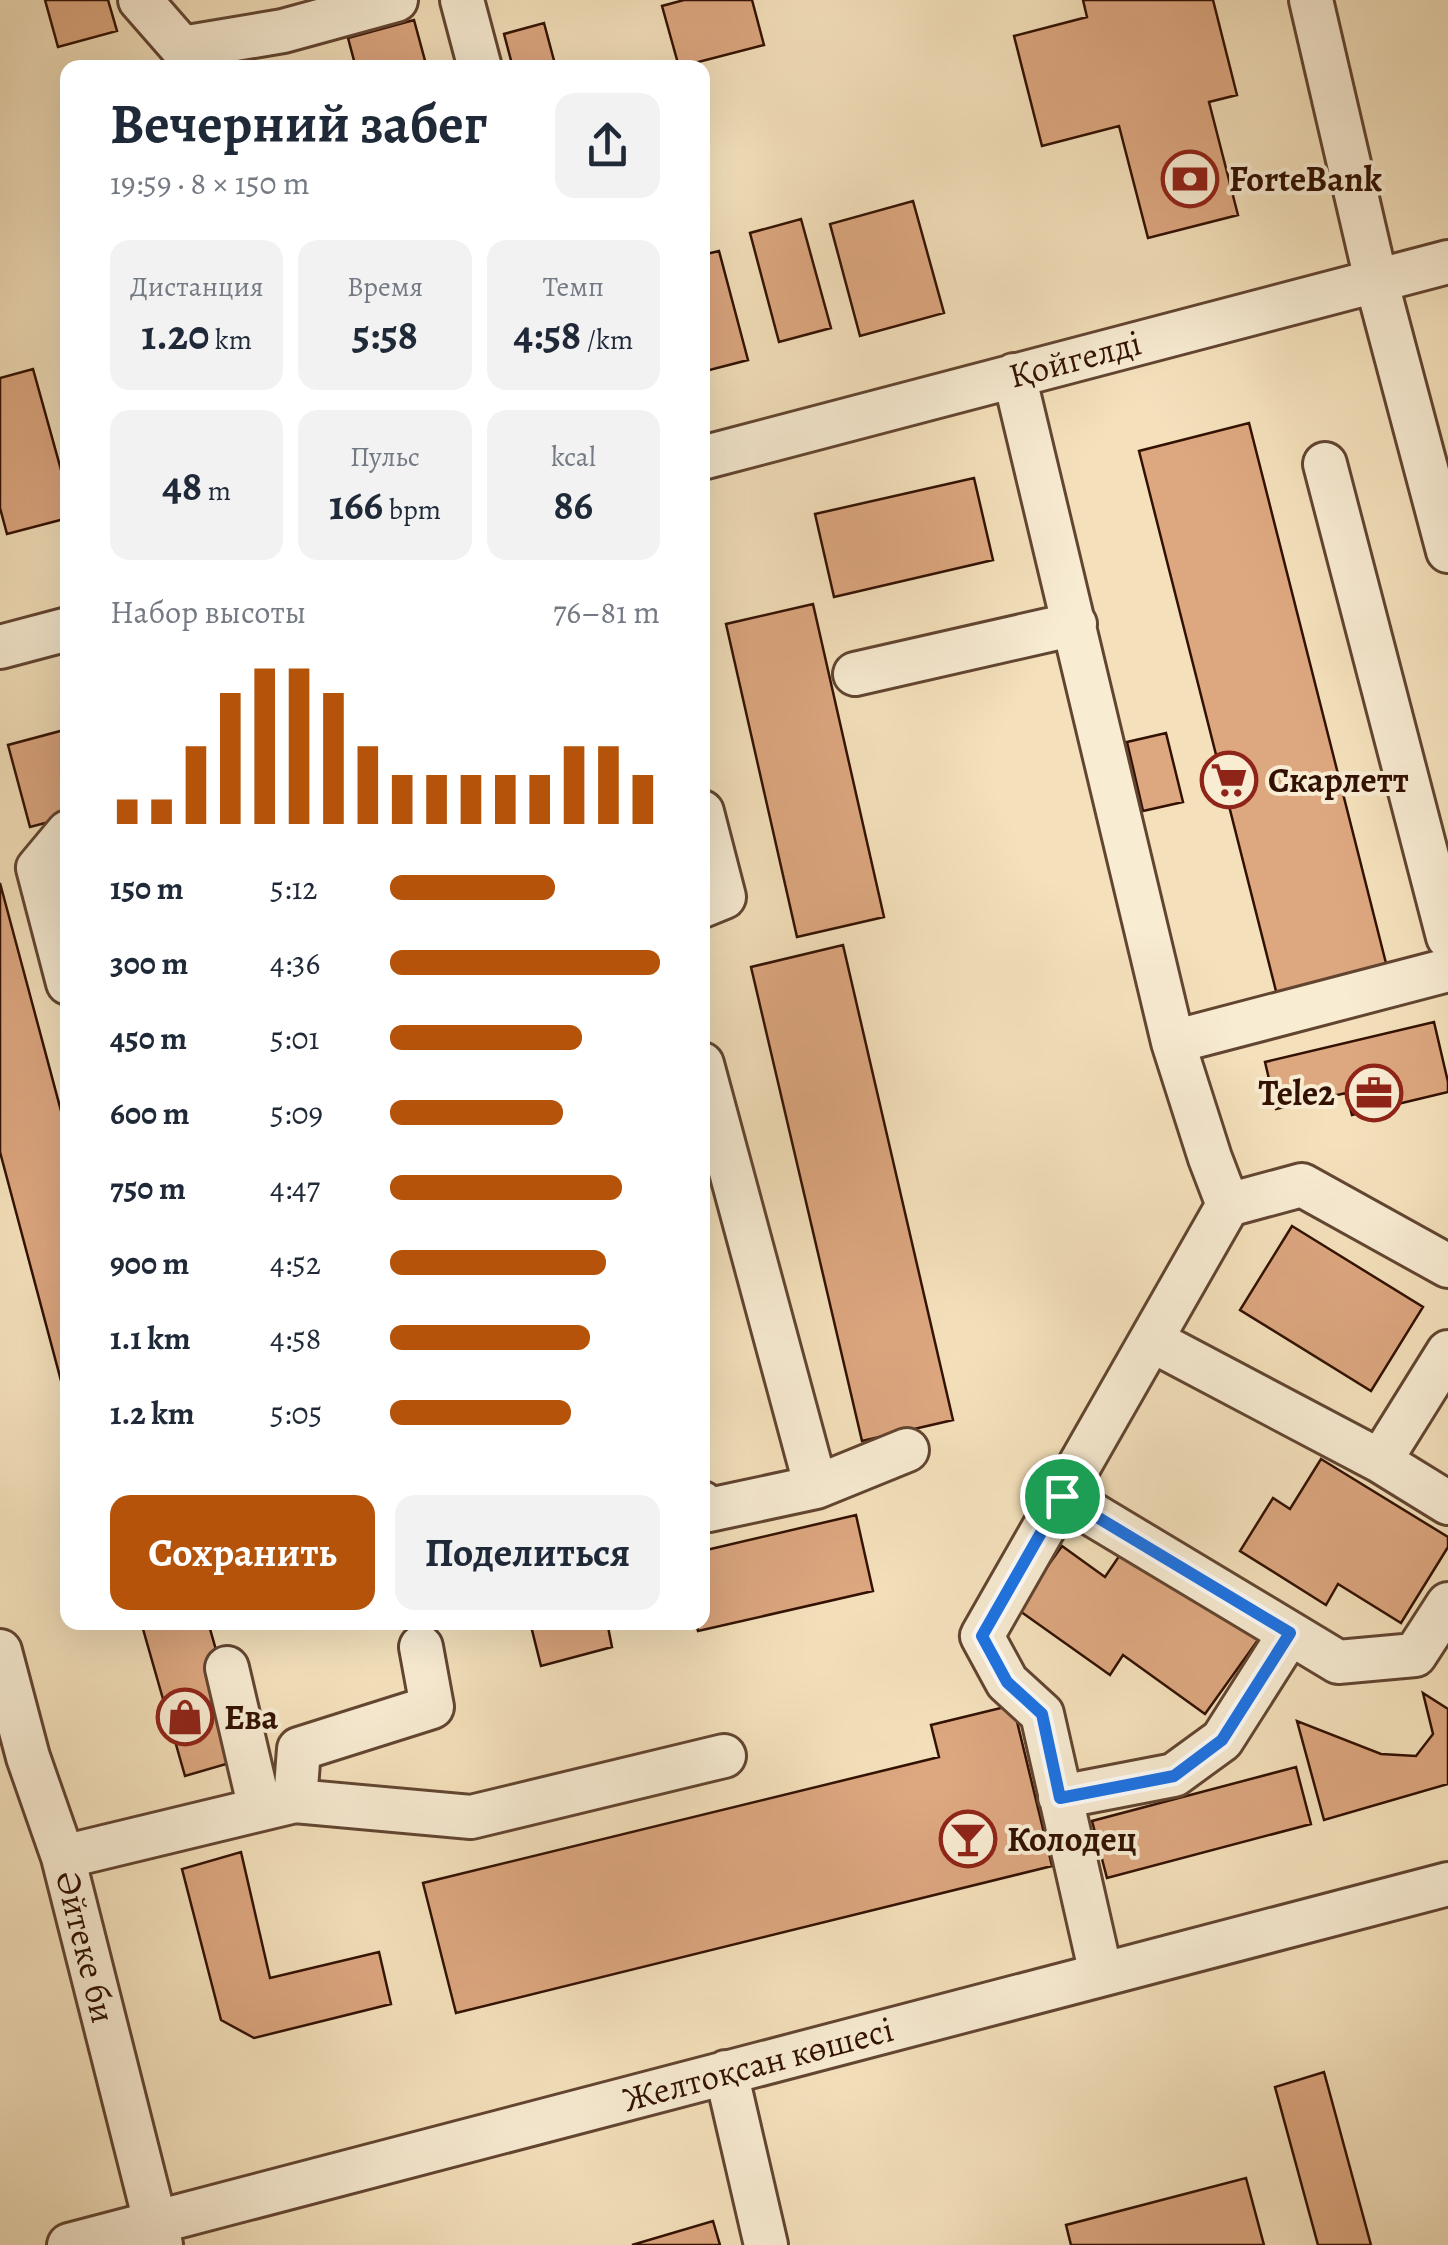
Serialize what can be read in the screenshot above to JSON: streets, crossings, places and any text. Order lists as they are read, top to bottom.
{
  "streets": {
    "street": ["Қойгелді", "Әйтеке би", "Желтоқсан көшесі"]
  },
  "crossings": [
    ["Әйтеке би", "Желтоқсан көшесі"]
  ],
  "places": {
    "bank": ["ForteBank"],
    "supermarket": ["Скарлетт"],
    "office": ["Tele2"],
    "shop": ["Ева"],
    "bar": ["Колодец"]
  },
  "page": {
    "heading": ["Вечерний забег", "19:59 · 8 × 150 m"],
    "stats": [
      ["Дистанция", "1.20 km"],
      ["Время", "5:58"],
      ["Темп", "4:58 /km"],
      ["48 m"],
      ["Пульс", "166 bpm"],
      ["kcal", "86"]
    ],
    "chart": ["Набор высоты", "76–81 m"],
    "list": [
      {
        "name": "150 m",
        "note": "5:12"
      },
      {
        "name": "300 m",
        "note": "4:36"
      },
      {
        "name": "450 m",
        "note": "5:01"
      },
      {
        "name": "600 m",
        "note": "5:09"
      },
      {
        "name": "750 m",
        "note": "4:47"
      },
      {
        "name": "900 m",
        "note": "4:52"
      },
      {
        "name": "1.1 km",
        "note": "4:58"
      },
      {
        "name": "1.2 km",
        "note": "5:05"
      }
    ],
    "buttons": ["Сохранить", "Поделиться"]
  }
}
